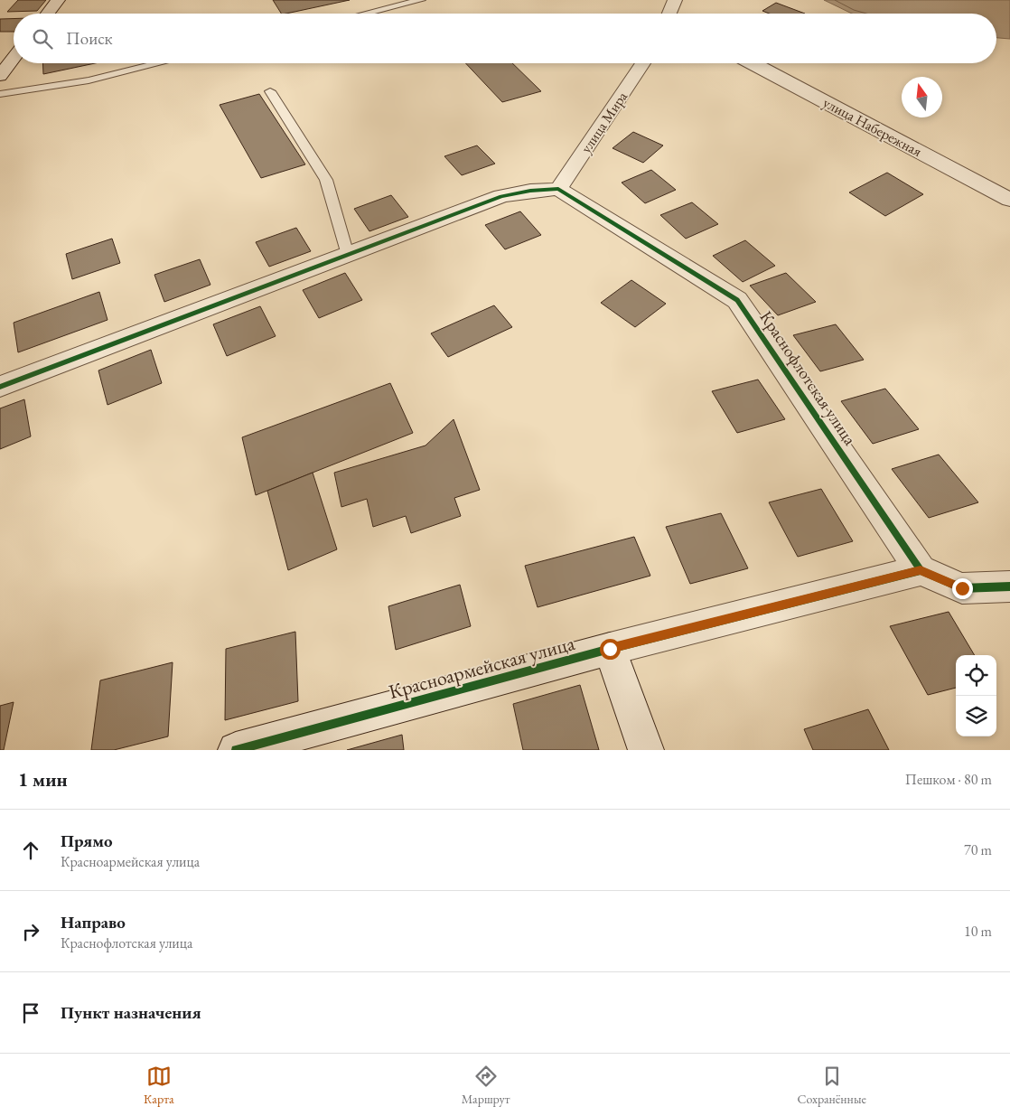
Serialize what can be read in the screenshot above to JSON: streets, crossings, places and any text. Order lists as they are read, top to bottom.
{
  "streets": {
    "street": [
      "улица Мира",
      "улица Набережная",
      "Краснофлотская улица",
      "Красноармейская улица"
    ]
  },
  "crossings": [
    ["улица Мира", "Краснофлотская улица"],
    ["Краснофлотская улица", "Красноармейская улица"]
  ],
  "north": "top",
  "page": {
    "search": "Поиск",
    "heading": ["1 мин", "Пешком · 80 m"],
    "list": [
      ["Прямо", "Красноармейская улица", "70 m"],
      ["Направо", "Краснофлотская улица", "10 m"],
      "Пункт назначения"
    ],
    "nav": ["Карта", "Маршрут", "Сохранённые"]
  }
}
